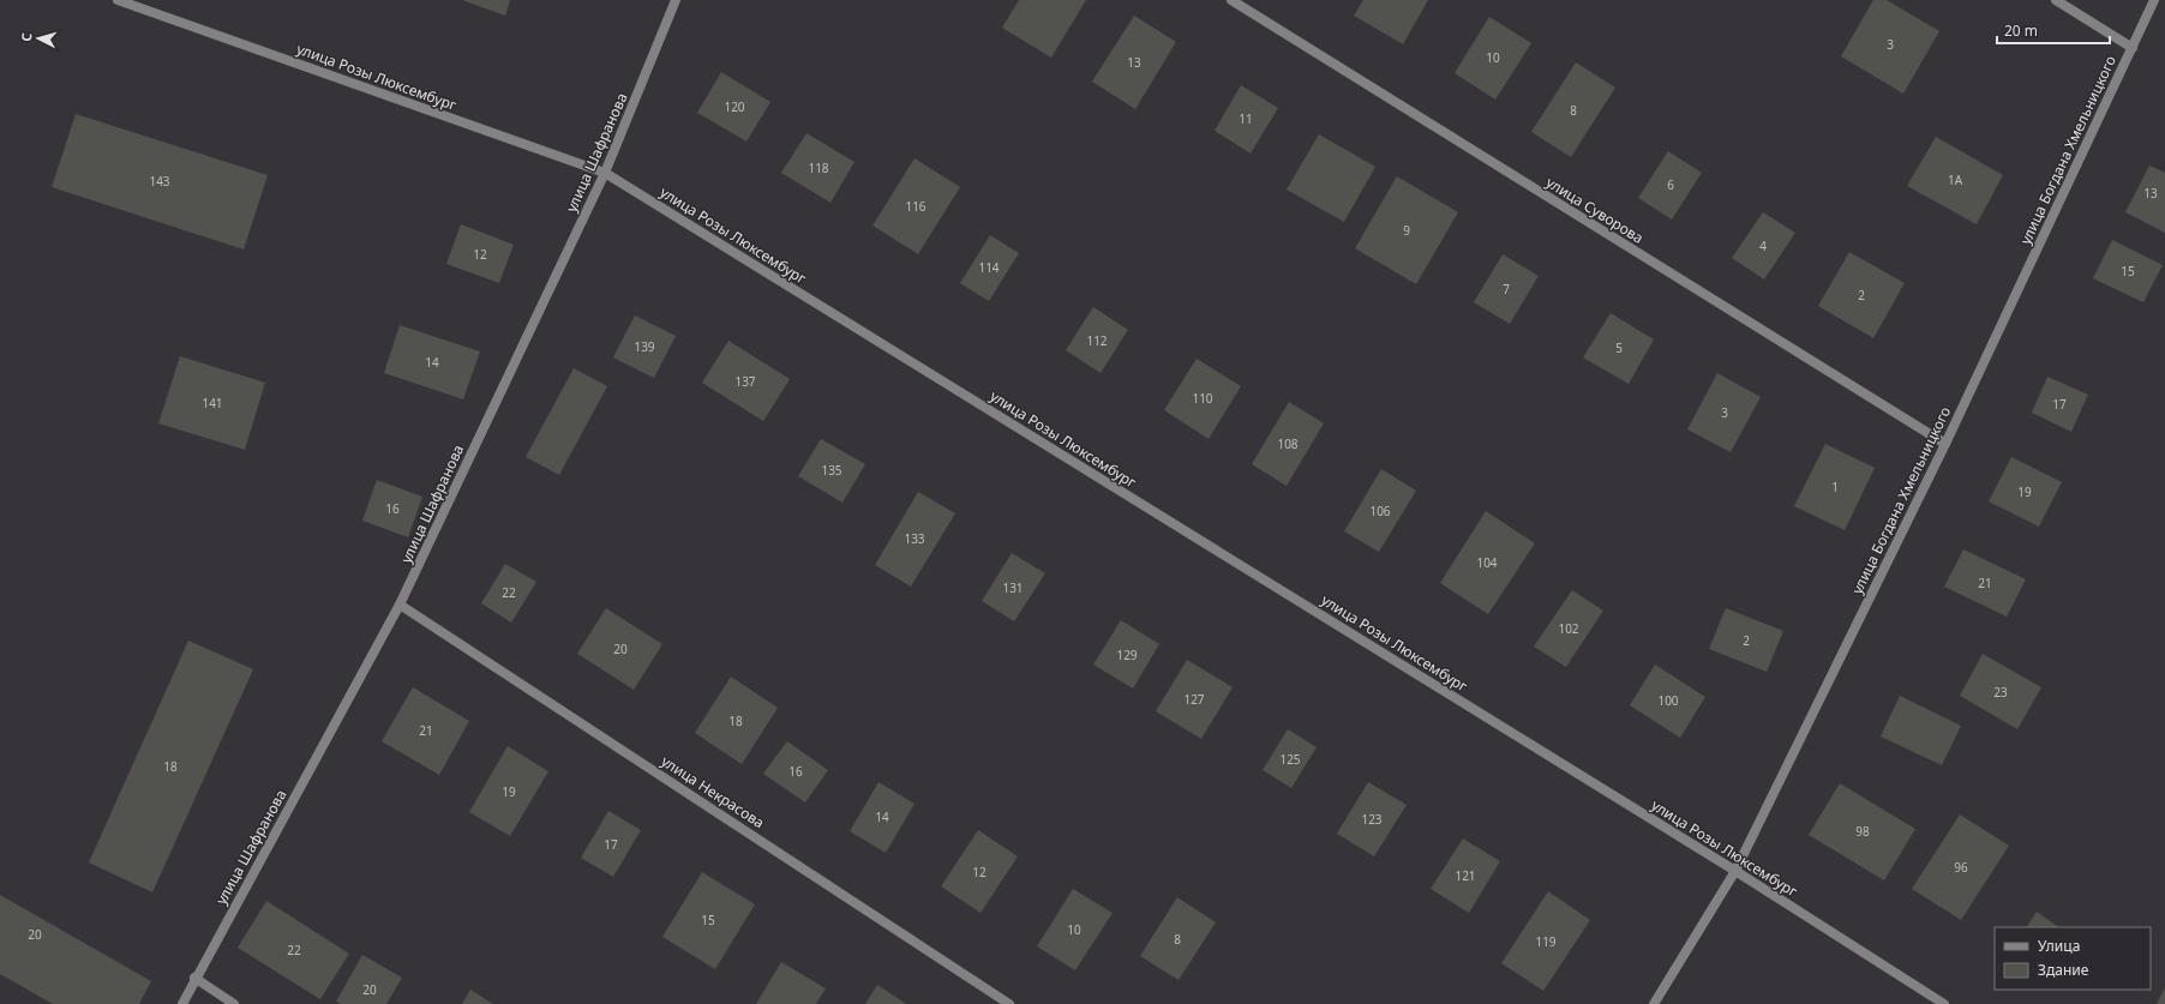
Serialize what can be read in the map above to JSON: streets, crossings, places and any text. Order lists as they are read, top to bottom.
{
  "streets": {
    "street": [
      "улица Розы Люксембург",
      "улица Богдана Хмельницкого",
      "улица Шафранова",
      "улица Суворова",
      "улица Некрасова"
    ]
  },
  "crossings": [
    ["улица Розы Люксембург", "улица Богдана Хмельницкого"],
    ["улица Розы Люксембург", "улица Шафранова"],
    ["улица Богдана Хмельницкого", "улица Суворова"],
    ["улица Шафранова", "улица Некрасова"]
  ],
  "house_numbers": [
    "3",
    "10",
    "13",
    "120",
    "8",
    "11",
    "118",
    "1А",
    "143",
    "6",
    "13",
    "116",
    "9",
    "4",
    "12",
    "114",
    "15",
    "7",
    "2",
    "112",
    "139",
    "5",
    "14",
    "137",
    "110",
    "141",
    "17",
    "3",
    "108",
    "135",
    "1",
    "19",
    "16",
    "106",
    "133",
    "104",
    "21",
    "131",
    "22",
    "102",
    "2",
    "20",
    "129",
    "23",
    "127",
    "100",
    "18",
    "21",
    "125",
    "18",
    "16",
    "19",
    "14",
    "123",
    "98",
    "17",
    "96",
    "12",
    "121",
    "15",
    "10",
    "20",
    "8",
    "119",
    "22",
    "20"
  ],
  "legend": ["Улица", "Здание"],
  "scale_bar": "20 m",
  "north": "left"
}
